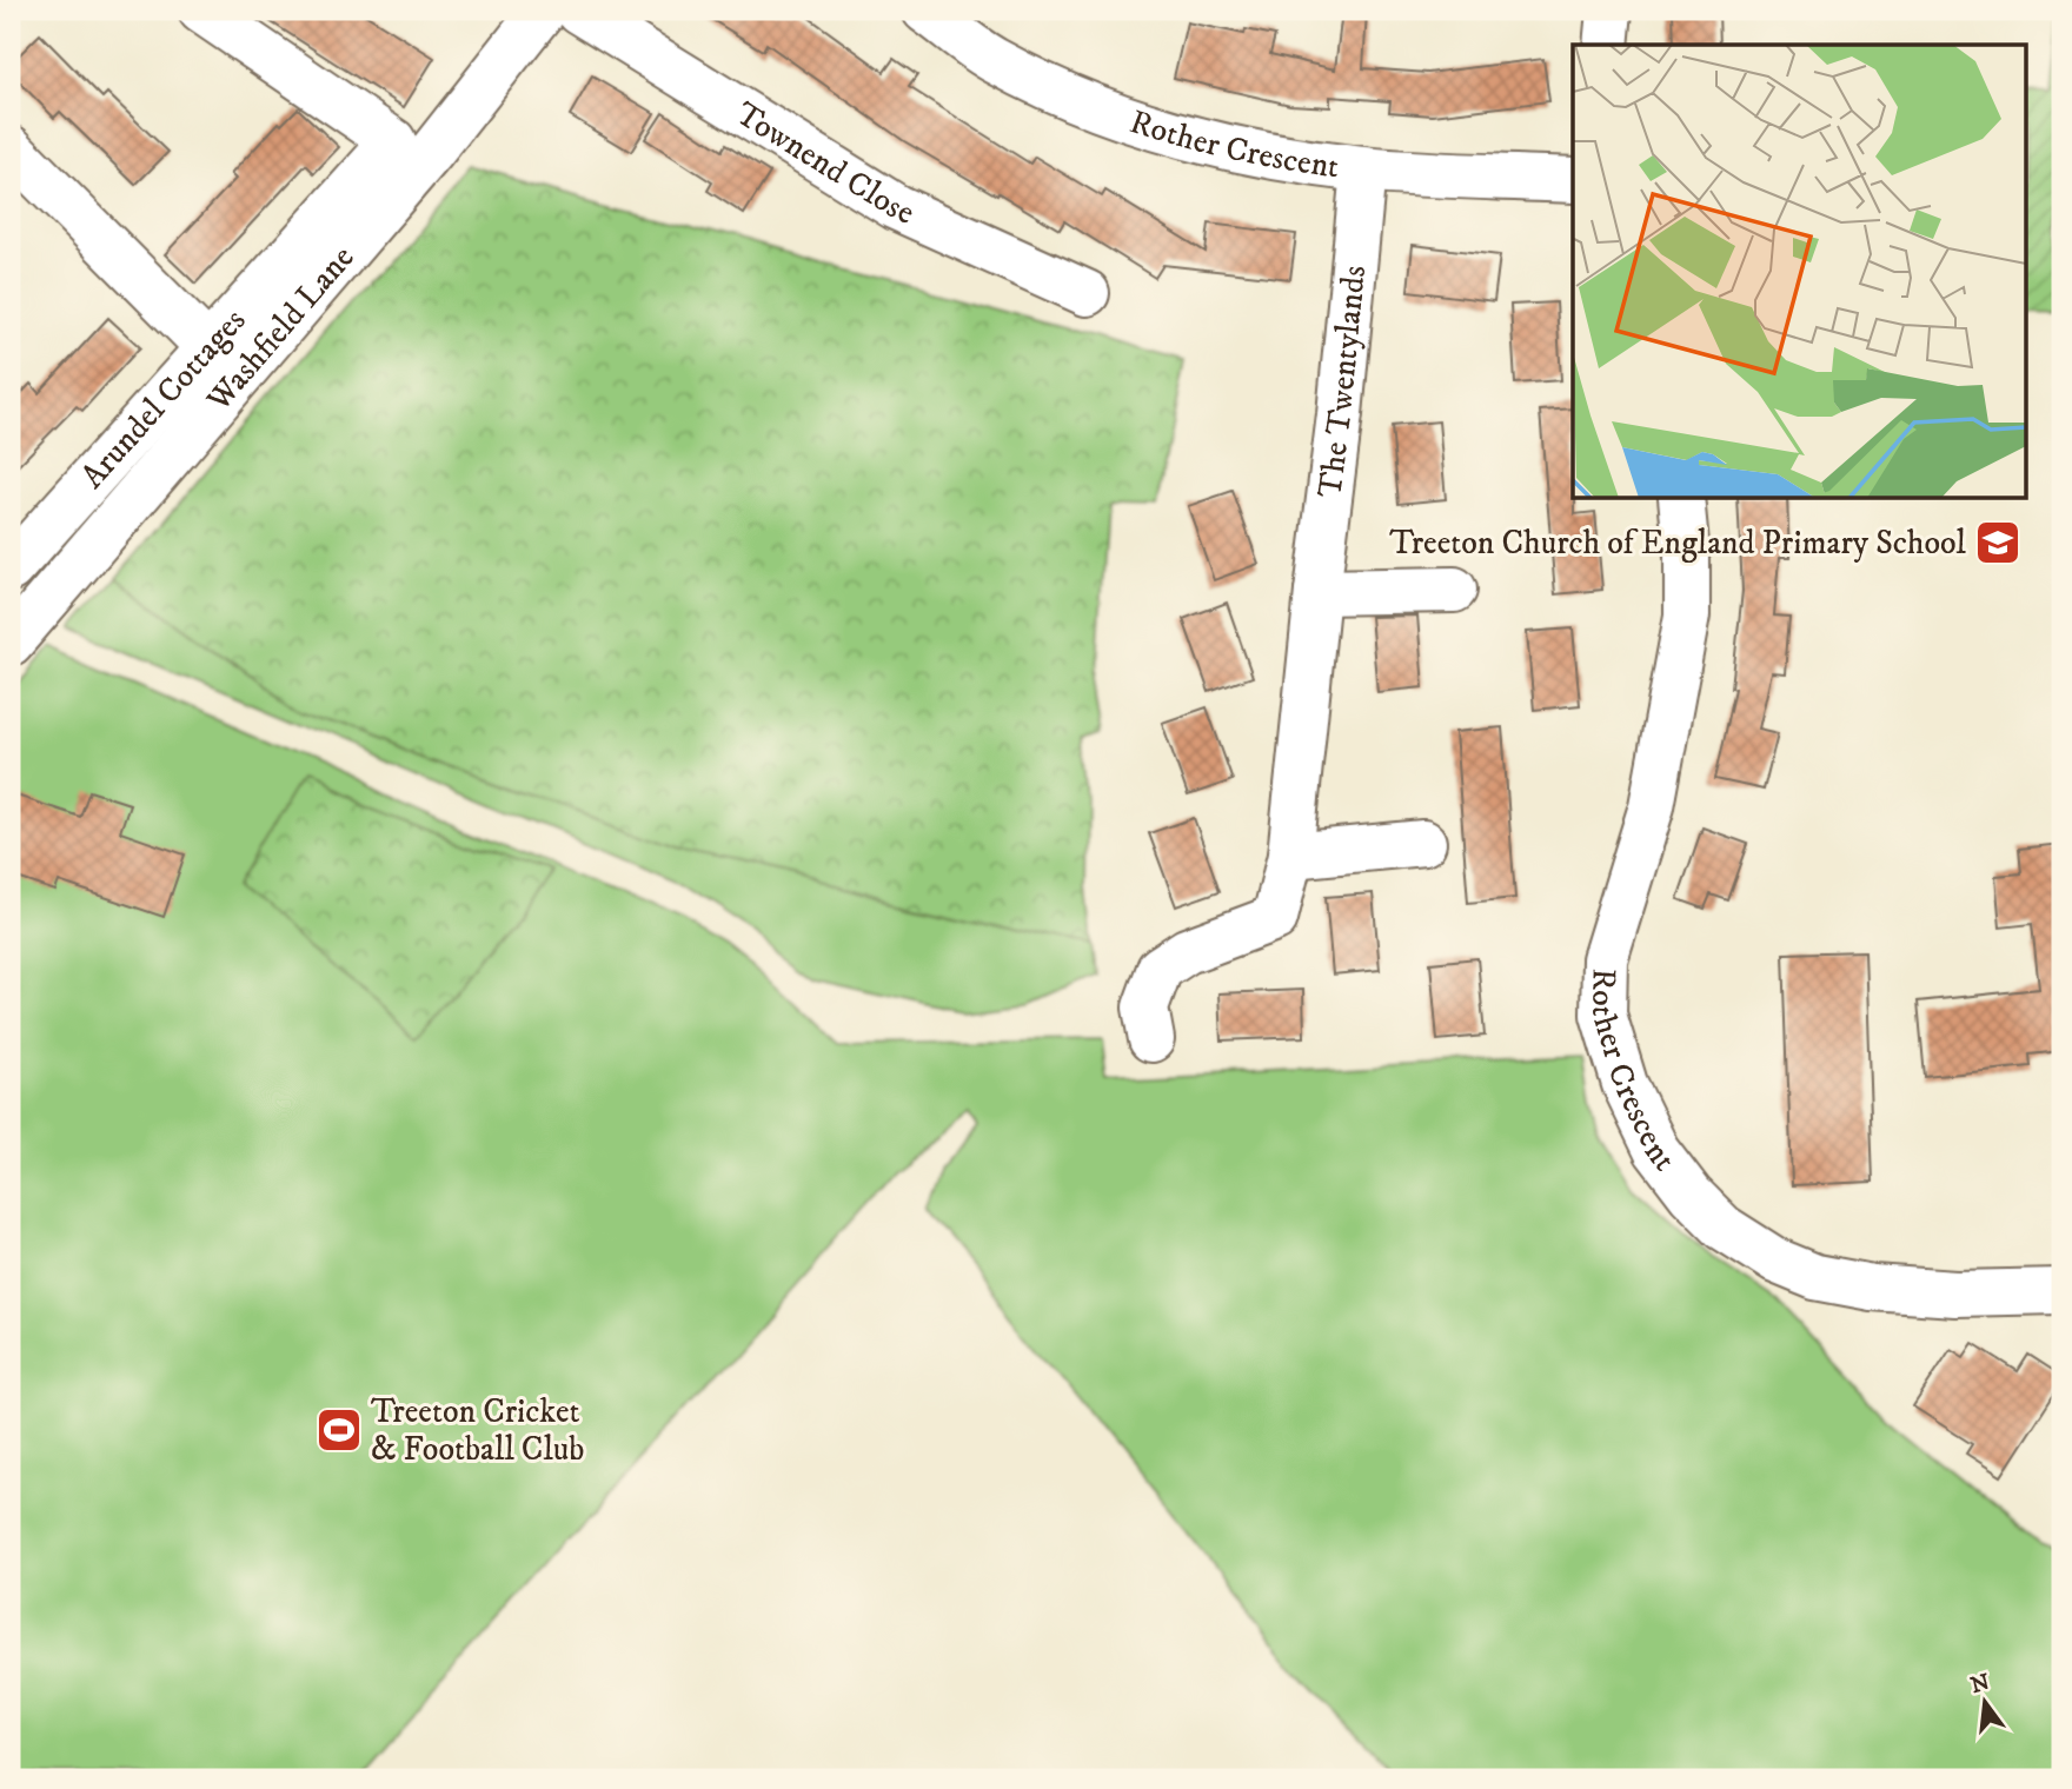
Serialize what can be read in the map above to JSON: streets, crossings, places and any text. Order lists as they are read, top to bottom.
{
  "streets": {
    "street": [
      "Rother Crescent",
      "Townend Close",
      "Washfield Lane",
      "The Twentylands",
      "Arundel Cottages"
    ]
  },
  "crossings": [
    ["Rother Crescent", "The Twentylands"]
  ],
  "places": {
    "school or university": ["Treeton Church of England Primary School"],
    "sports": ["Treeton Cricket & Football Club"]
  },
  "north": "top"
}
